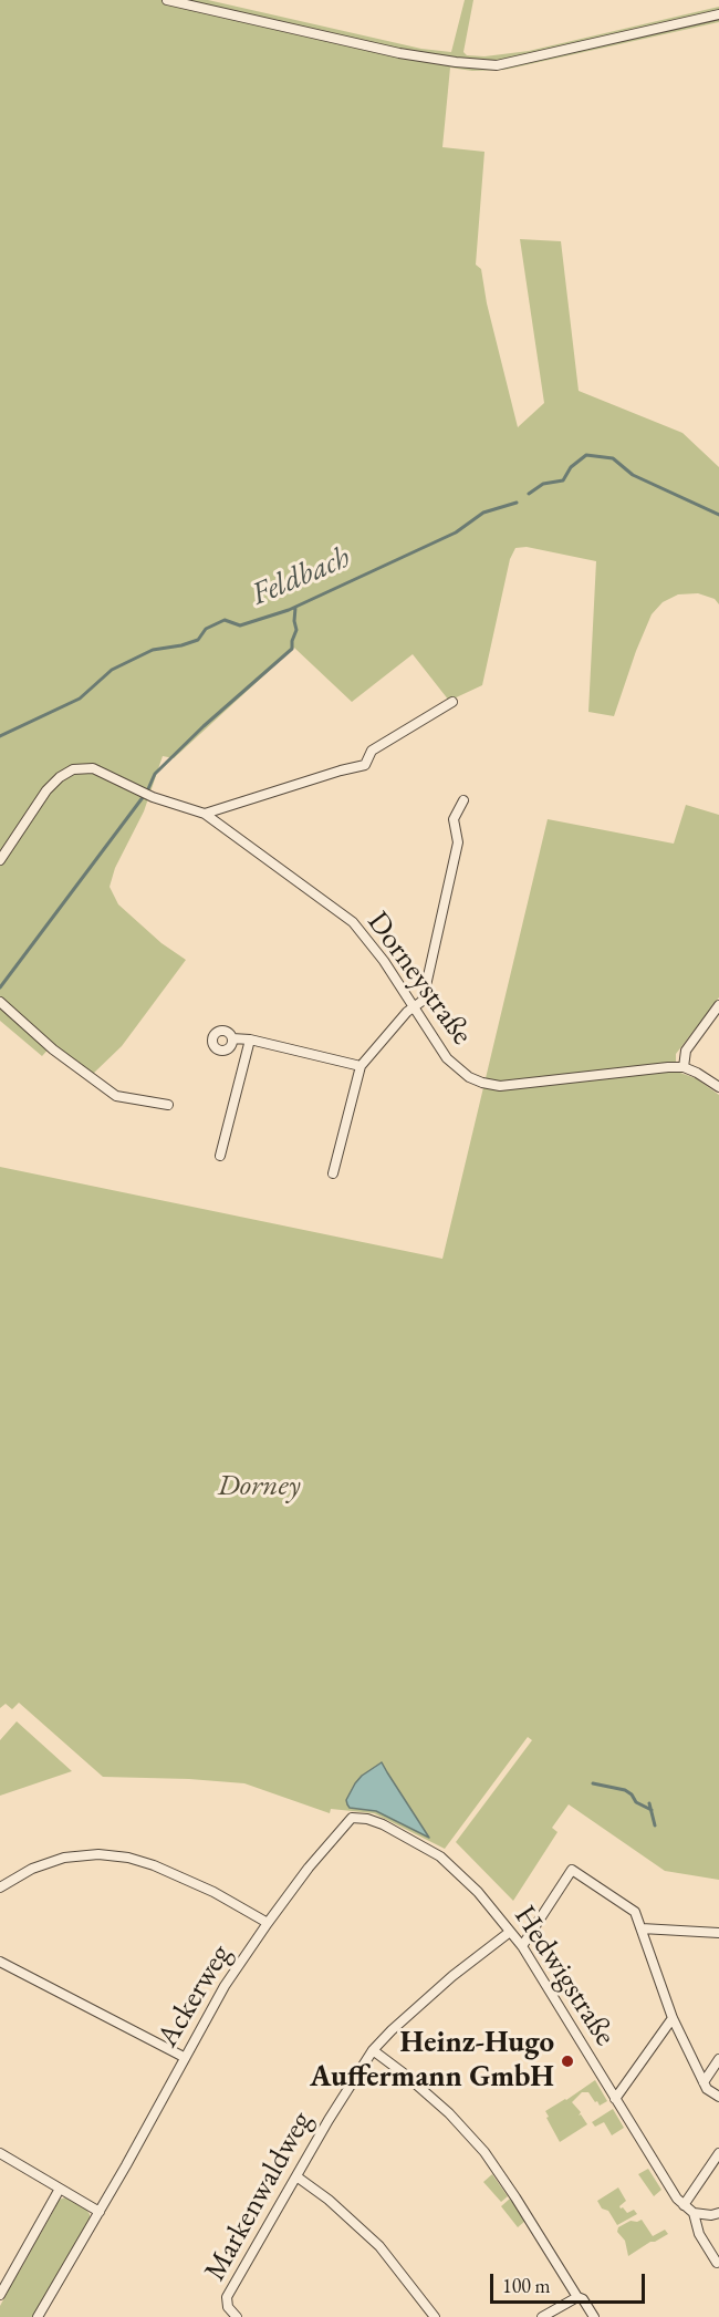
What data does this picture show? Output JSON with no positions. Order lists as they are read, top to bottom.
{
  "streets": {
    "street": [
      "Dorneystraße",
      "Hedwigstraße",
      "Ackerweg",
      "Markenwaldweg"
    ]
  },
  "crossings": [
    ["Hedwigstraße", "Ackerweg"],
    ["Hedwigstraße", "Markenwaldweg"]
  ],
  "water": ["Feldbach"],
  "parks": ["Dorney"],
  "places": ["Heinz-Hugo Auffermann GmbH"],
  "scale_bar": "100 m"
}
